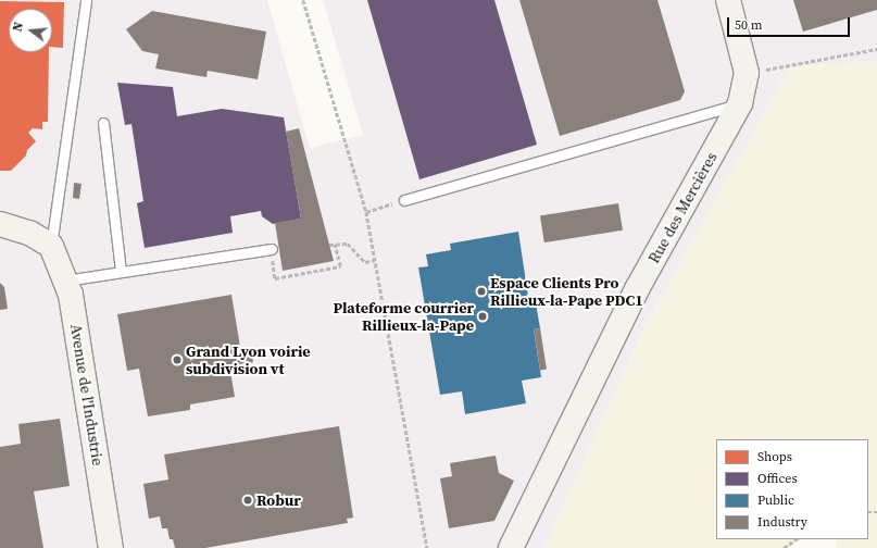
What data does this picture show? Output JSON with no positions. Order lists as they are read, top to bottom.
{
  "streets": {
    "street": ["Rue des Mercières", "Avenue de l'Industrie"]
  },
  "places": [
    "Espace Clients Pro Rillieux-la-Pape PDC1",
    "Plateforme courrier Rillieux-la-Pape",
    "Grand Lyon voirie subdivision vt",
    "Robur"
  ],
  "legend": [
    "Shops",
    "Offices",
    "Public",
    "Industry"
  ],
  "scale_bar": "50 m",
  "north": "left"
}
